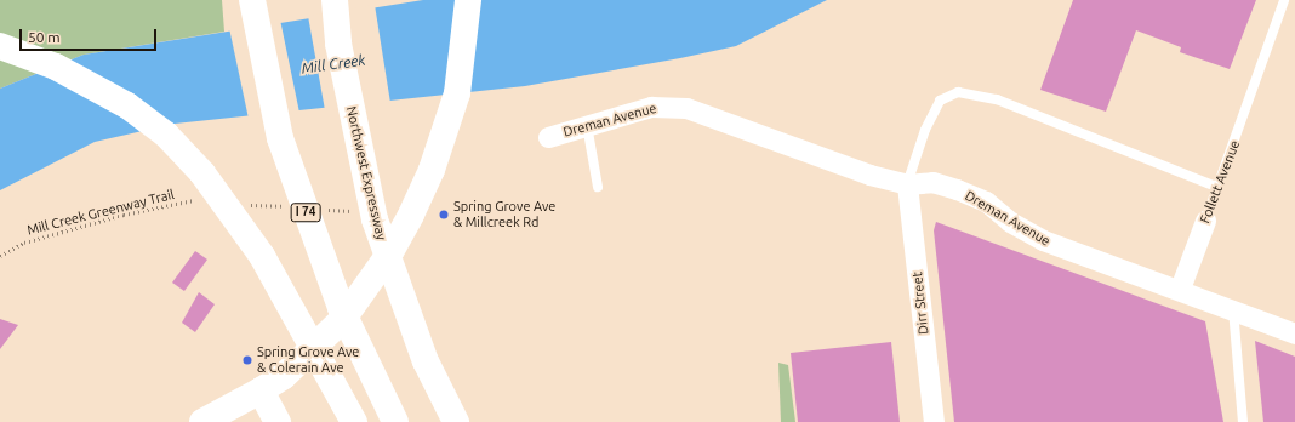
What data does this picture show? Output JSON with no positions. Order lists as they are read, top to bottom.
{
  "streets": {
    "main road": ["Northwest Expressway", "I 74"],
    "street": ["Dreman Avenue", "Follett Avenue", "Dirr Street"],
    "path": ["Mill Creek Greenway Trail"]
  },
  "crossings": [
    ["Dreman Avenue", "Follett Avenue"],
    ["Dreman Avenue", "Dirr Street"]
  ],
  "water": ["Mill Creek"],
  "places": ["Spring Grove Ave & Millcreek Rd", "Spring Grove Ave & Colerain Ave"],
  "scale_bar": "50 m"
}
